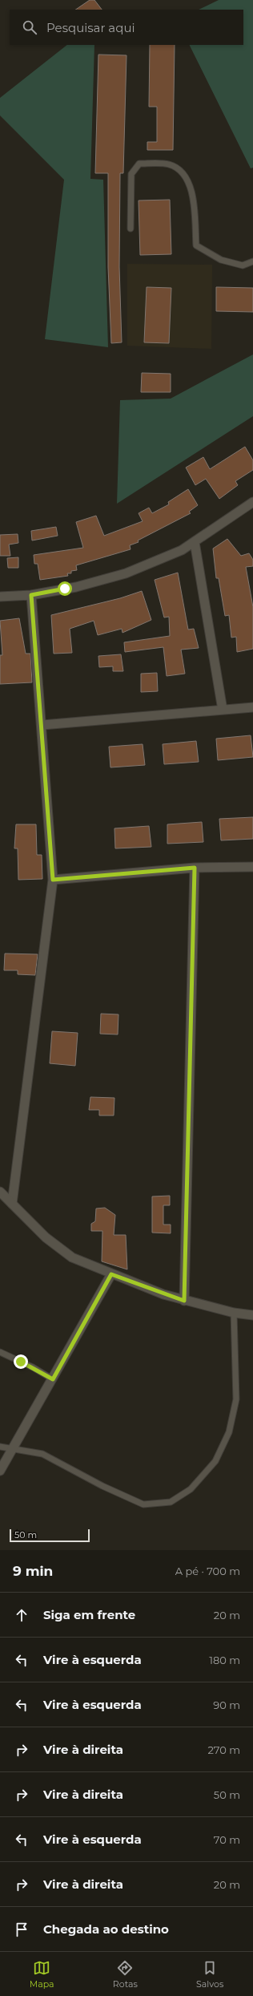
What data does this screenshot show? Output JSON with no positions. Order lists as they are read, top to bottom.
{
  "scale_bar": "50 m",
  "page": {
    "search": "Pesquisar aqui",
    "scale": "50 m",
    "heading": ["9 min", "A pé · 700 m"],
    "list": [
      ["Siga em frente", "20 m"],
      ["Vire à esquerda", "180 m"],
      ["Vire à esquerda", "90 m"],
      ["Vire à direita", "270 m"],
      ["Vire à direita", "50 m"],
      ["Vire à esquerda", "70 m"],
      ["Vire à direita", "20 m"],
      "Chegada ao destino"
    ],
    "nav": ["Mapa", "Rotas", "Salvos"]
  }
}
